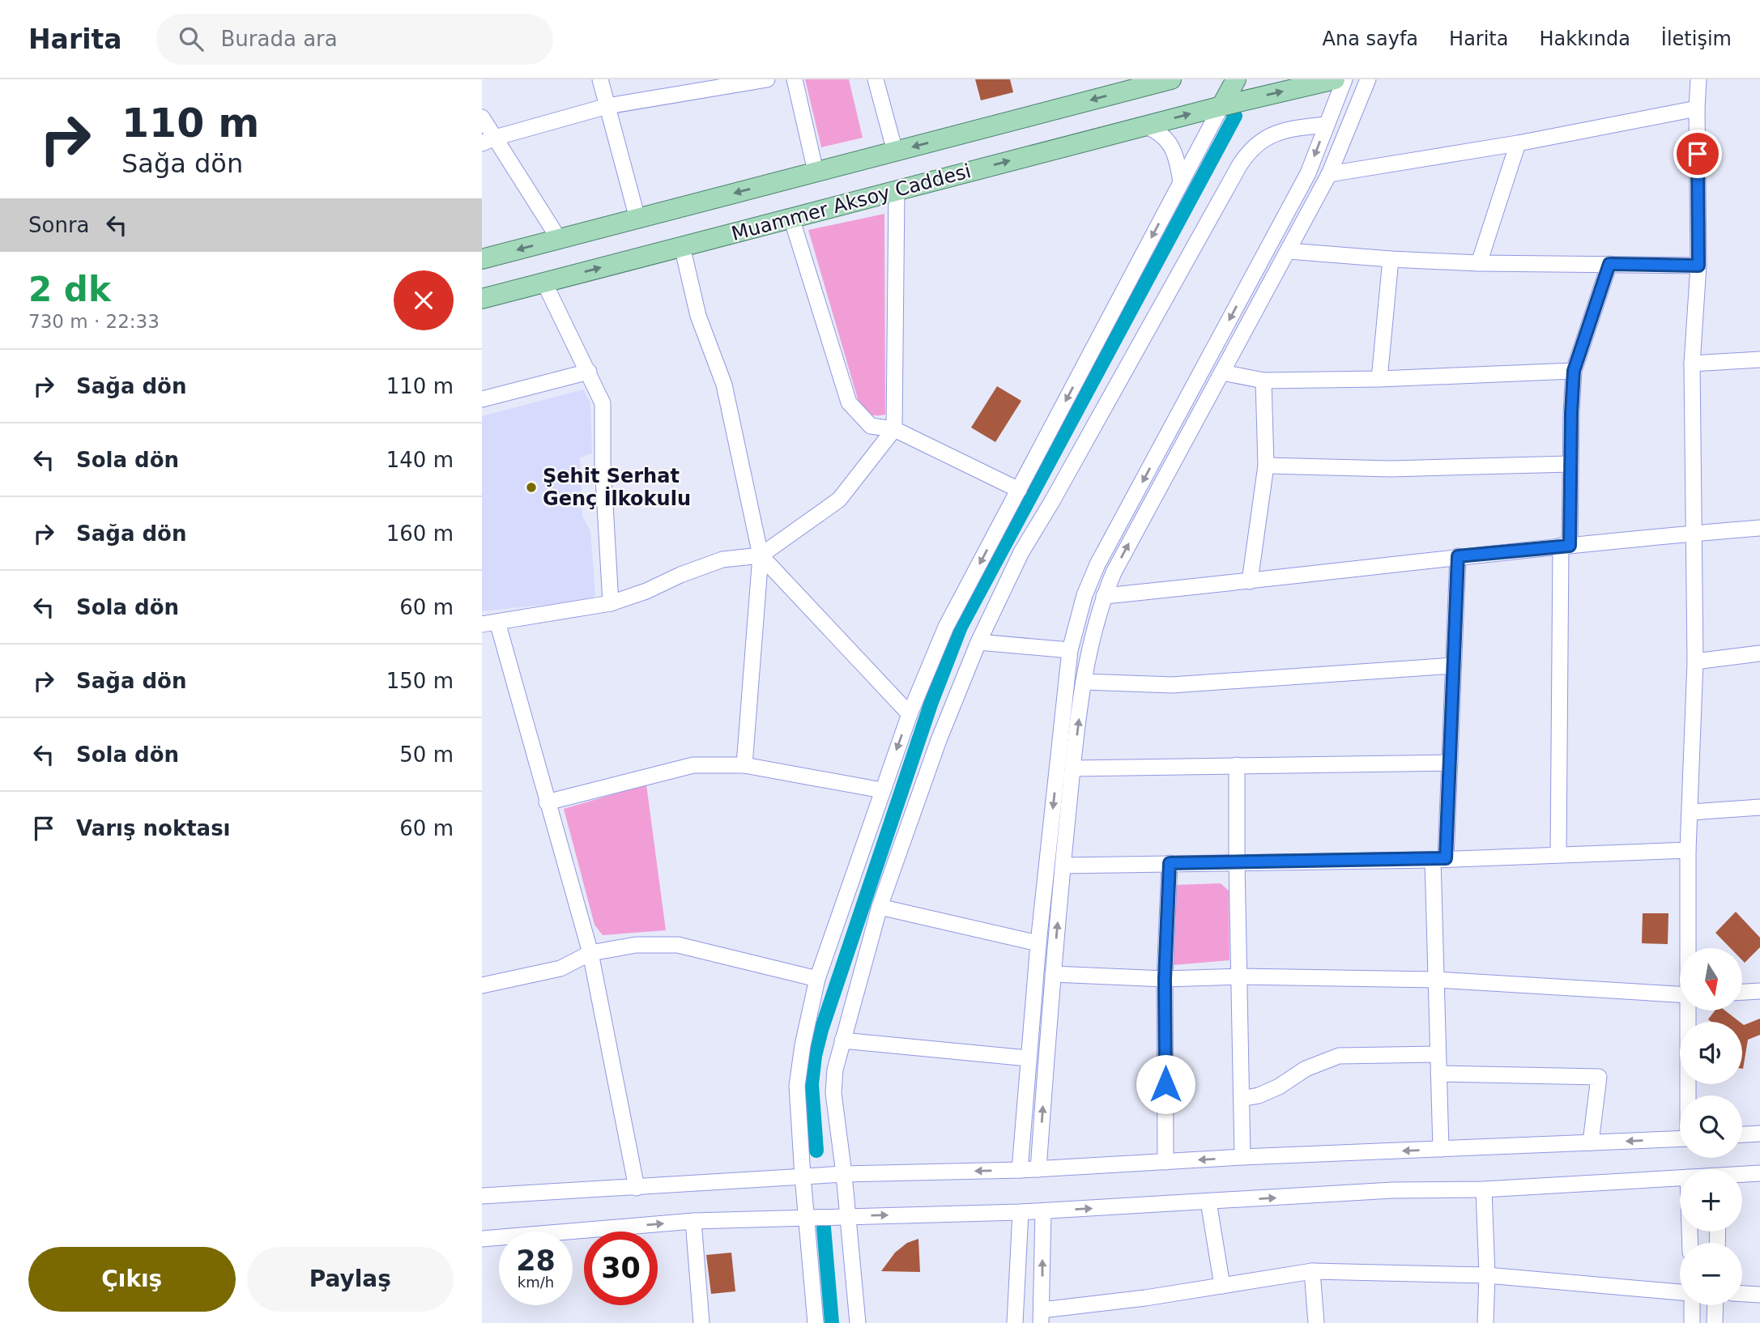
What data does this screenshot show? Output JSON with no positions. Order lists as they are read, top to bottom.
{
  "streets": {
    "main road": ["Muammer Aksoy Caddesi"]
  },
  "places": ["Şehit Serhat Genç İlkokulu"],
  "north": "bottom",
  "page": {
    "header": "Harita",
    "search": "Burada ara",
    "nav": [
      "Ana sayfa",
      "Harita",
      "Hakkında",
      "İletişim"
    ],
    "turn": ["110 m", "Sağa dön"],
    "then": "Sonra",
    "heading": ["2 dk", "730 m · 22:33"],
    "list": [
      {
        "name": "Sağa dön",
        "value": "110 m"
      },
      {
        "name": "Sola dön",
        "value": "140 m"
      },
      {
        "name": "Sağa dön",
        "value": "160 m"
      },
      {
        "name": "Sola dön",
        "value": "60 m"
      },
      {
        "name": "Sağa dön",
        "value": "150 m"
      },
      {
        "name": "Sola dön",
        "value": "50 m"
      },
      {
        "name": "Varış noktası",
        "value": "60 m"
      }
    ],
    "map_buttons": ["+", "−"],
    "speed": "28 km/h",
    "limit": "30",
    "buttons": ["Çıkış", "Paylaş"]
  }
}
